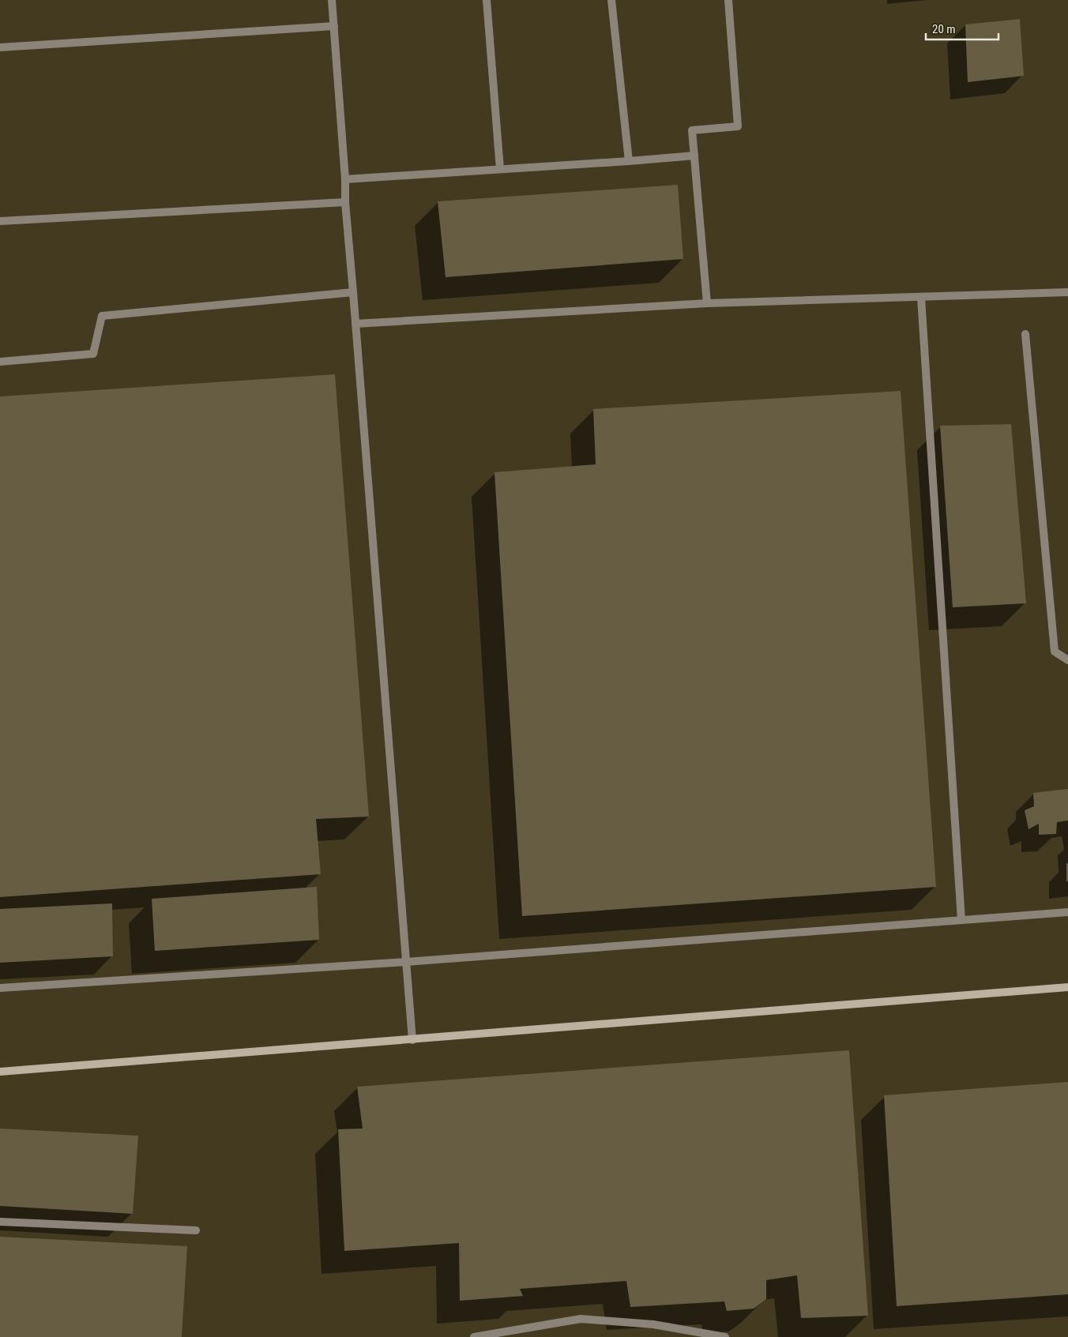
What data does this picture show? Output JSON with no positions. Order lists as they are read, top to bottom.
{
  "scale_bar": "20 m"
}
